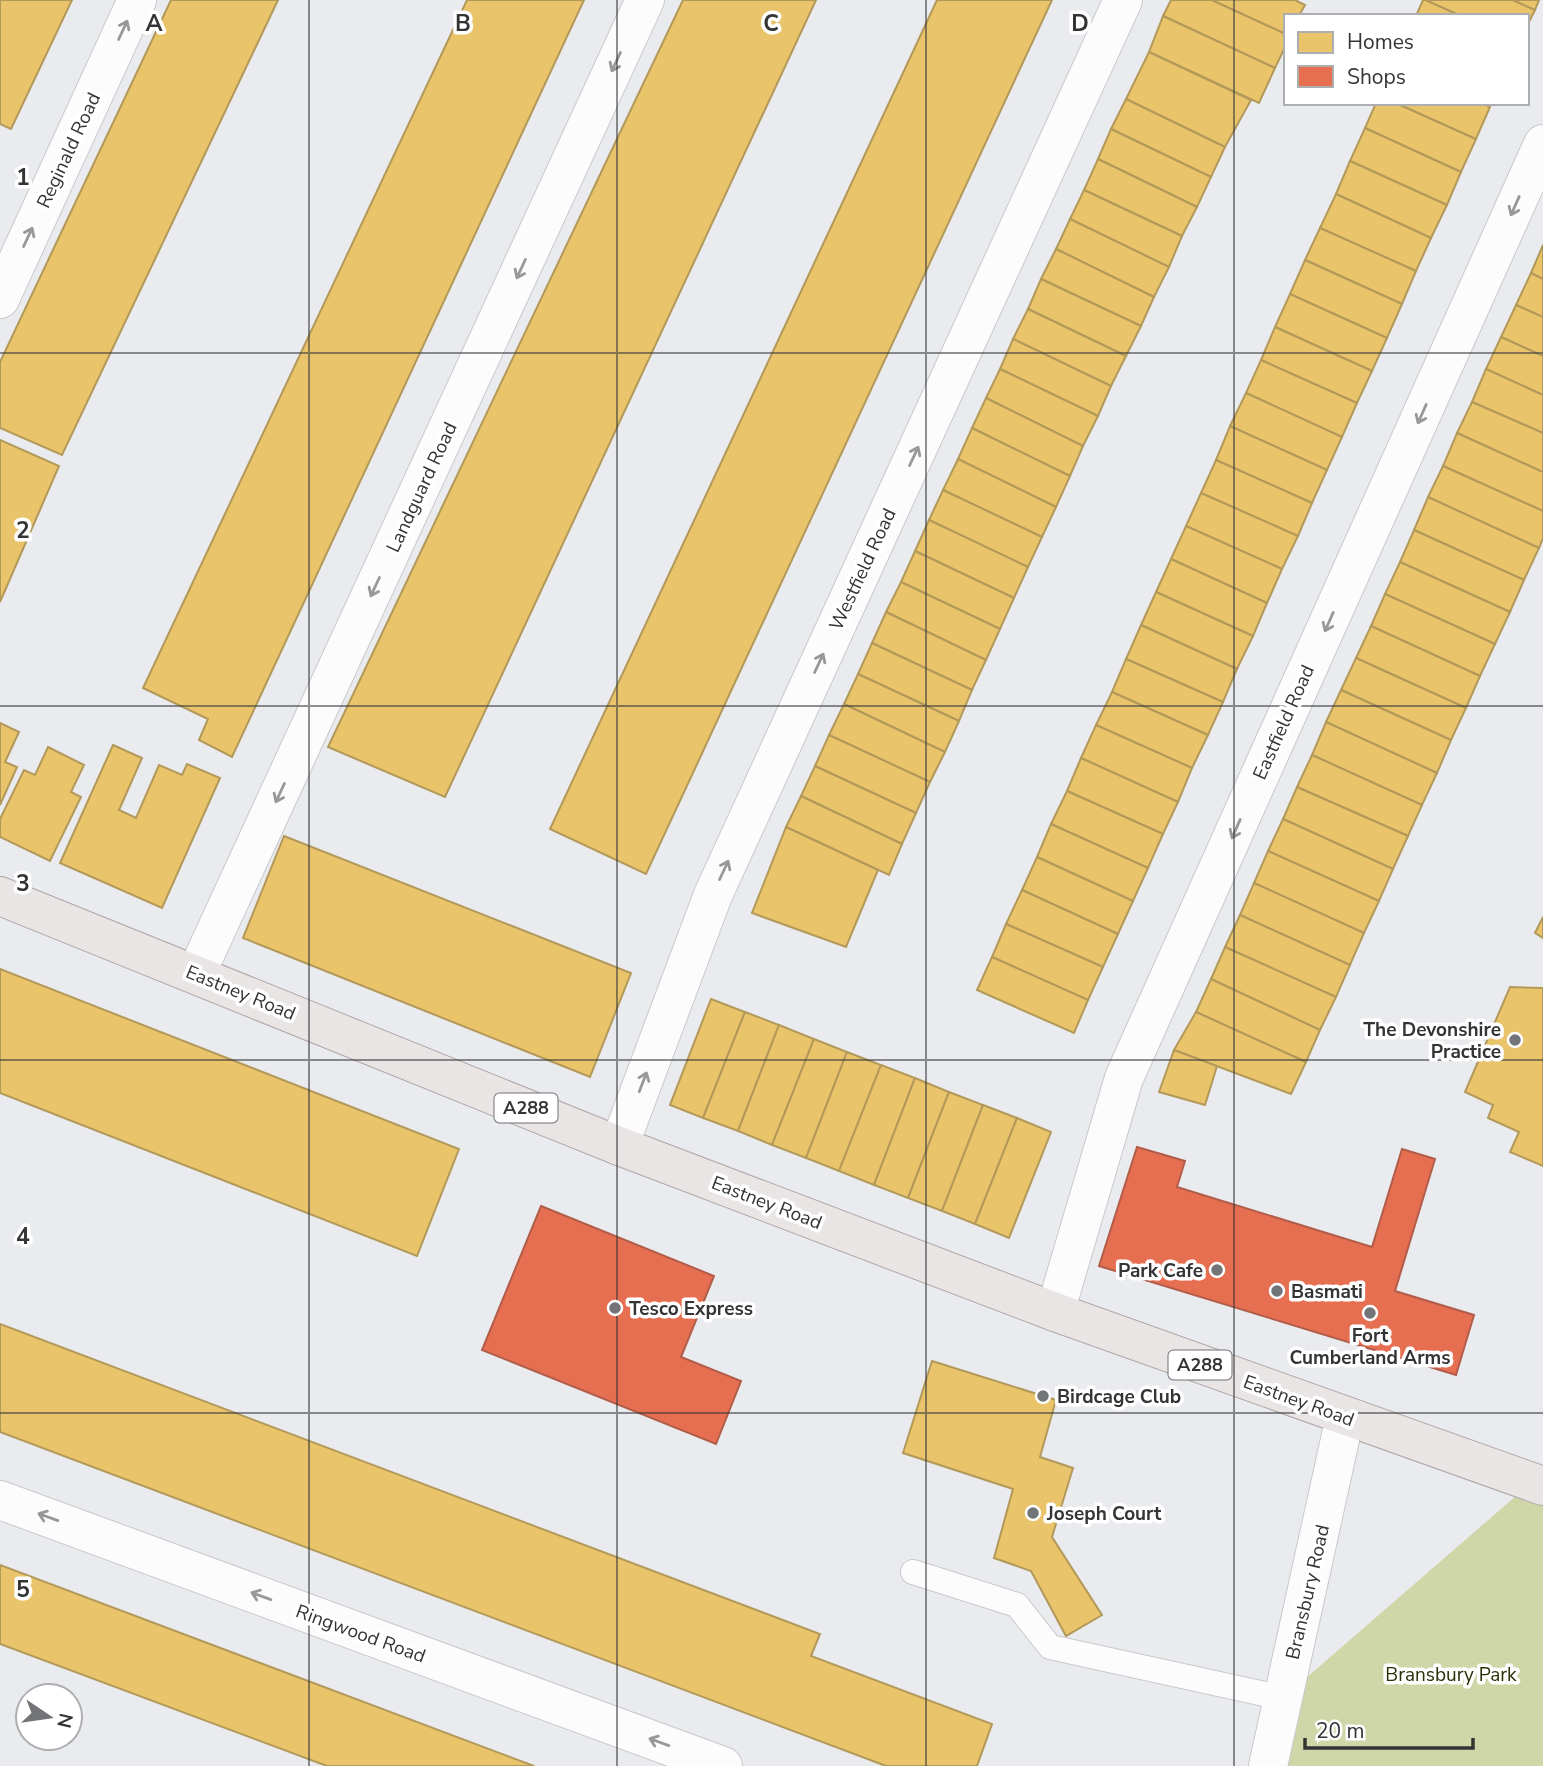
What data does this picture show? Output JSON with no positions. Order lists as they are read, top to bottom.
{
  "streets": {
    "main road": ["Eastney Road", "A288"],
    "street": [
      "Reginald Road",
      "Landguard Road",
      "Westfield Road",
      "Eastfield Road",
      "Bransbury Road",
      "Ringwood Road"
    ]
  },
  "crossings": [
    ["Landguard Road", "Eastney Road"],
    ["Westfield Road", "Eastney Road"],
    ["Eastfield Road", "Eastney Road"],
    ["Eastney Road", "Bransbury Road"]
  ],
  "one_way": [
    "Reginald Road",
    "Landguard Road",
    "Westfield Road",
    "Eastfield Road",
    "Ringwood Road"
  ],
  "parks": ["Bransbury Park"],
  "places": [
    "The Devonshire Practice",
    "Park Cafe",
    "Basmati",
    "Tesco Express",
    "Fort Cumberland Arms",
    "Birdcage Club",
    "Joseph Court"
  ],
  "legend": ["Homes", "Shops"],
  "scale_bar": "20 m",
  "north": "right",
  "grid": {
    "columns": [
      "A",
      "B",
      "C",
      "D"
    ],
    "rows": [
      "1",
      "2",
      "3",
      "4",
      "5"
    ]
  }
}
